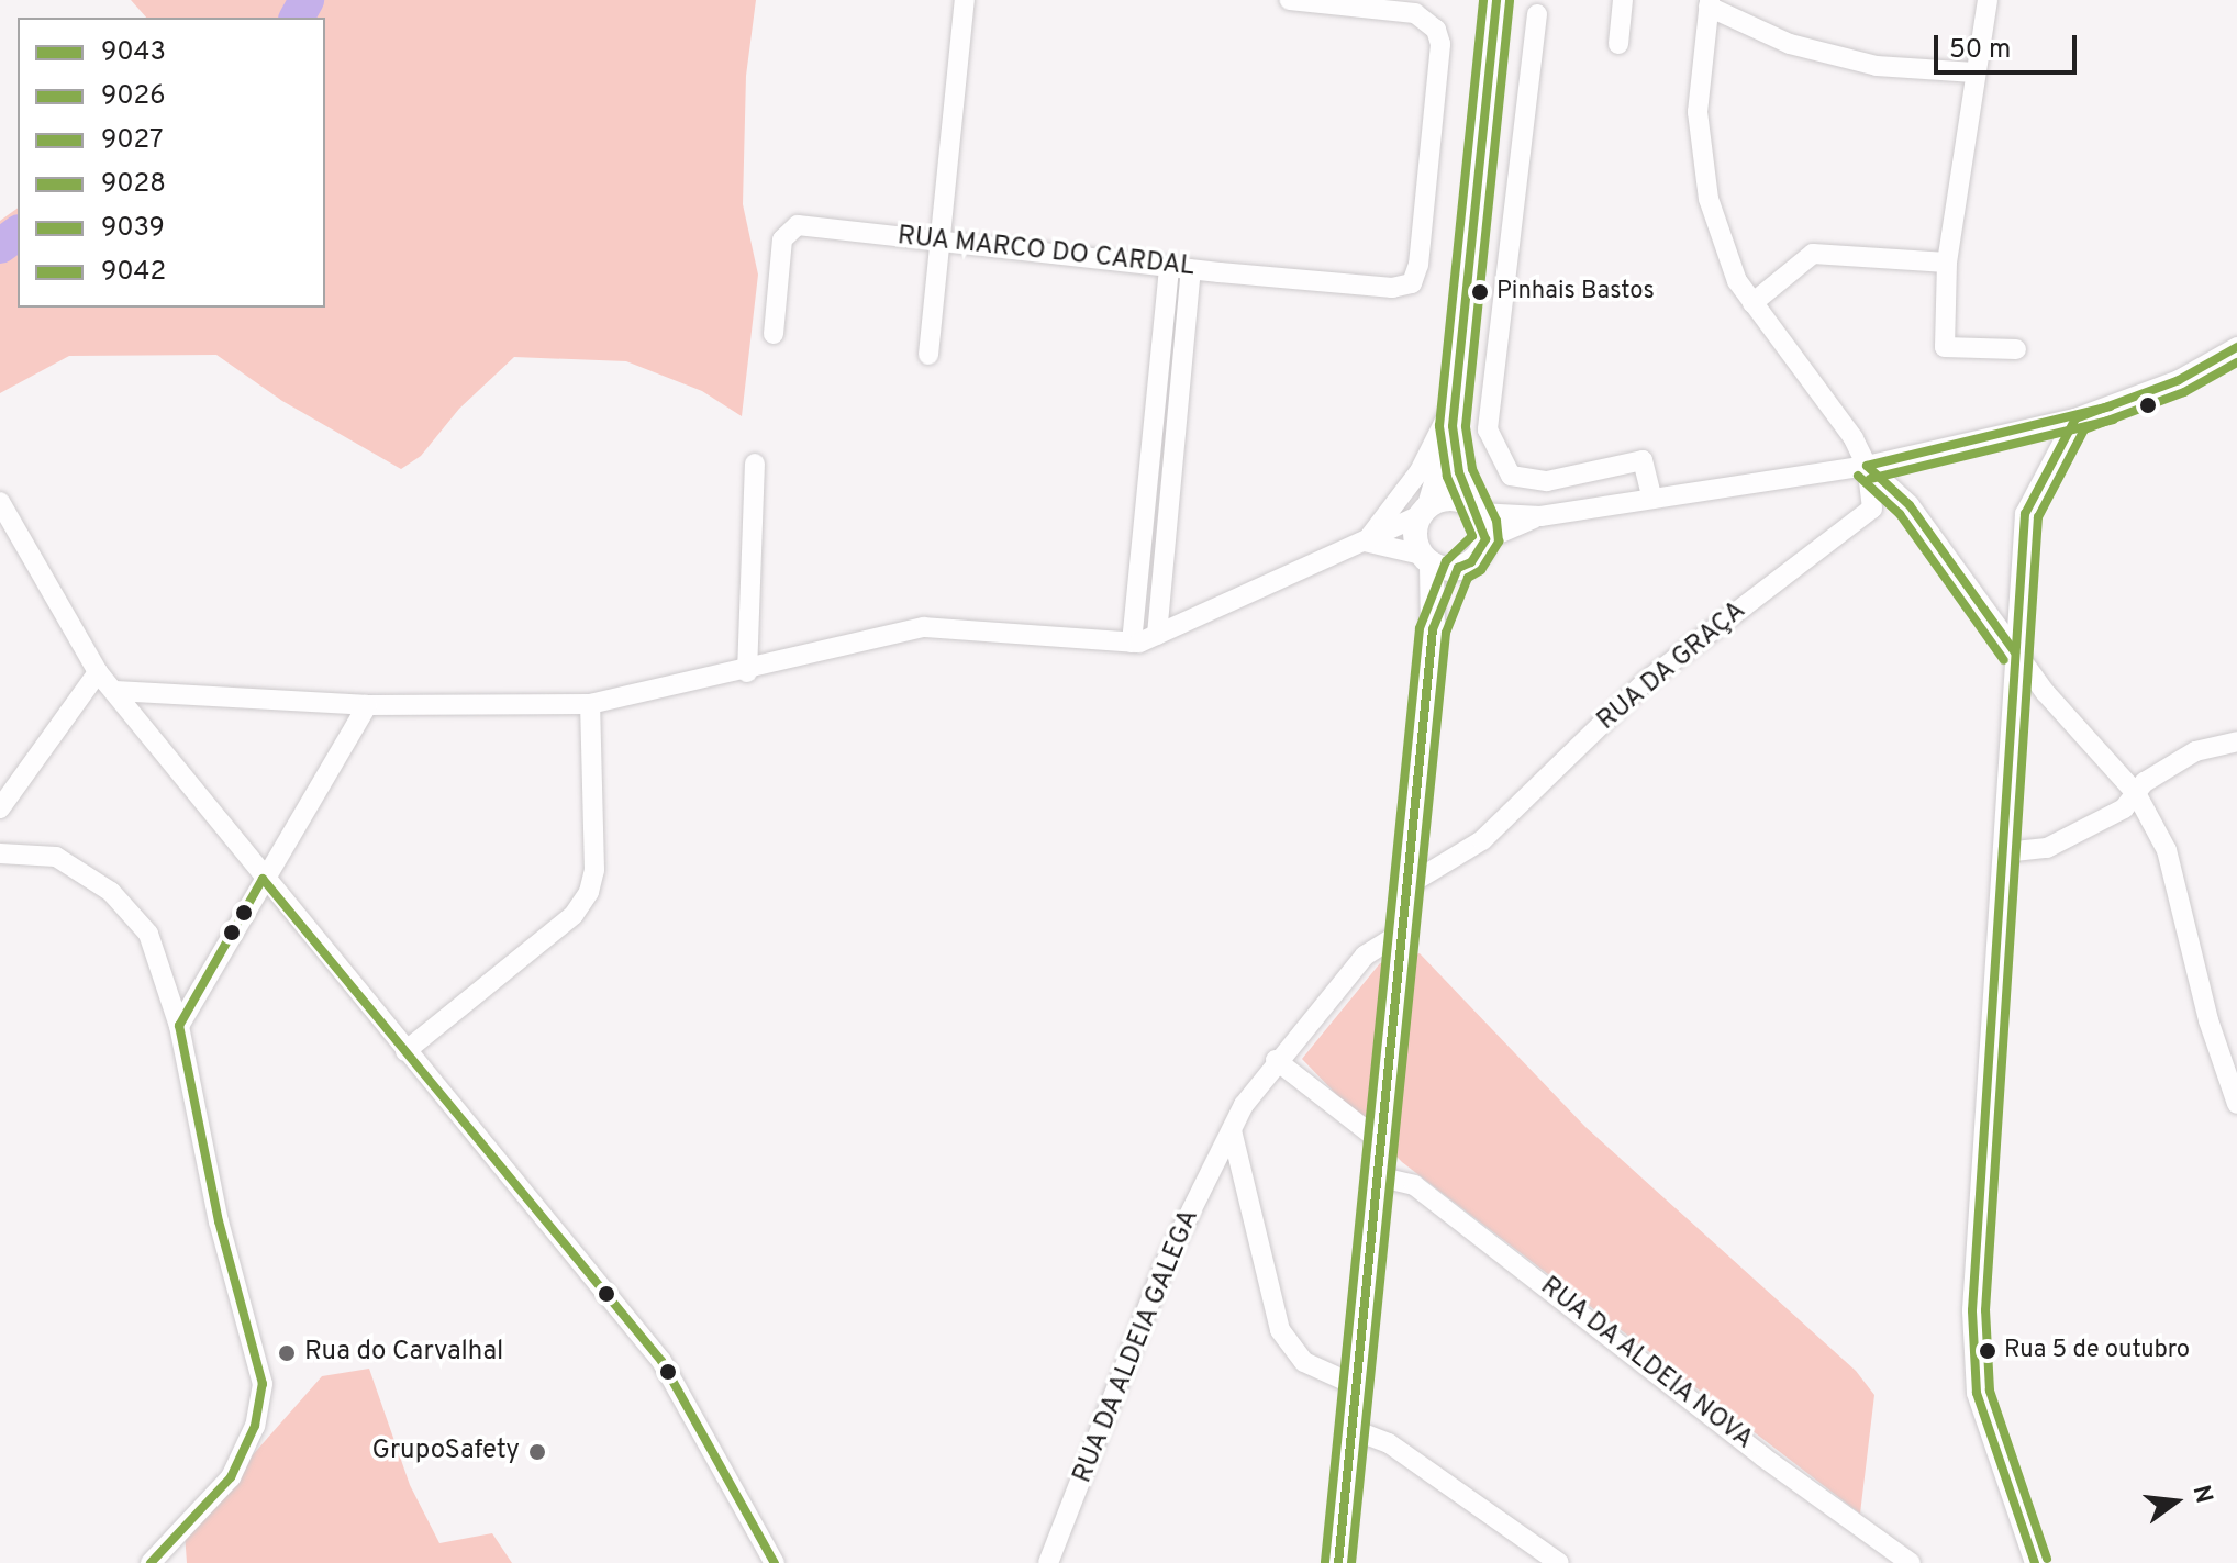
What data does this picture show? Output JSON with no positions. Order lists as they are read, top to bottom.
{
  "streets": {
    "street": [
      "RUA MARCO DO CARDAL",
      "RUA DA GRAÇA",
      "RUA DA ALDEIA GALEGA",
      "RUA DA ALDEIA NOVA"
    ]
  },
  "places": [
    "Pinhais Bastos",
    "Rua 5 de outubro",
    "Rua do Carvalhal",
    "GrupoSafety"
  ],
  "lines": [
    "transit line 9026",
    "transit line 9028",
    "transit line 9027",
    "transit line 9039",
    "transit line 9042",
    "transit line 9043"
  ],
  "legend": [
    "9043",
    "9026",
    "9027",
    "9028",
    "9039",
    "9042"
  ],
  "scale_bar": "50 m",
  "north": "right"
}
